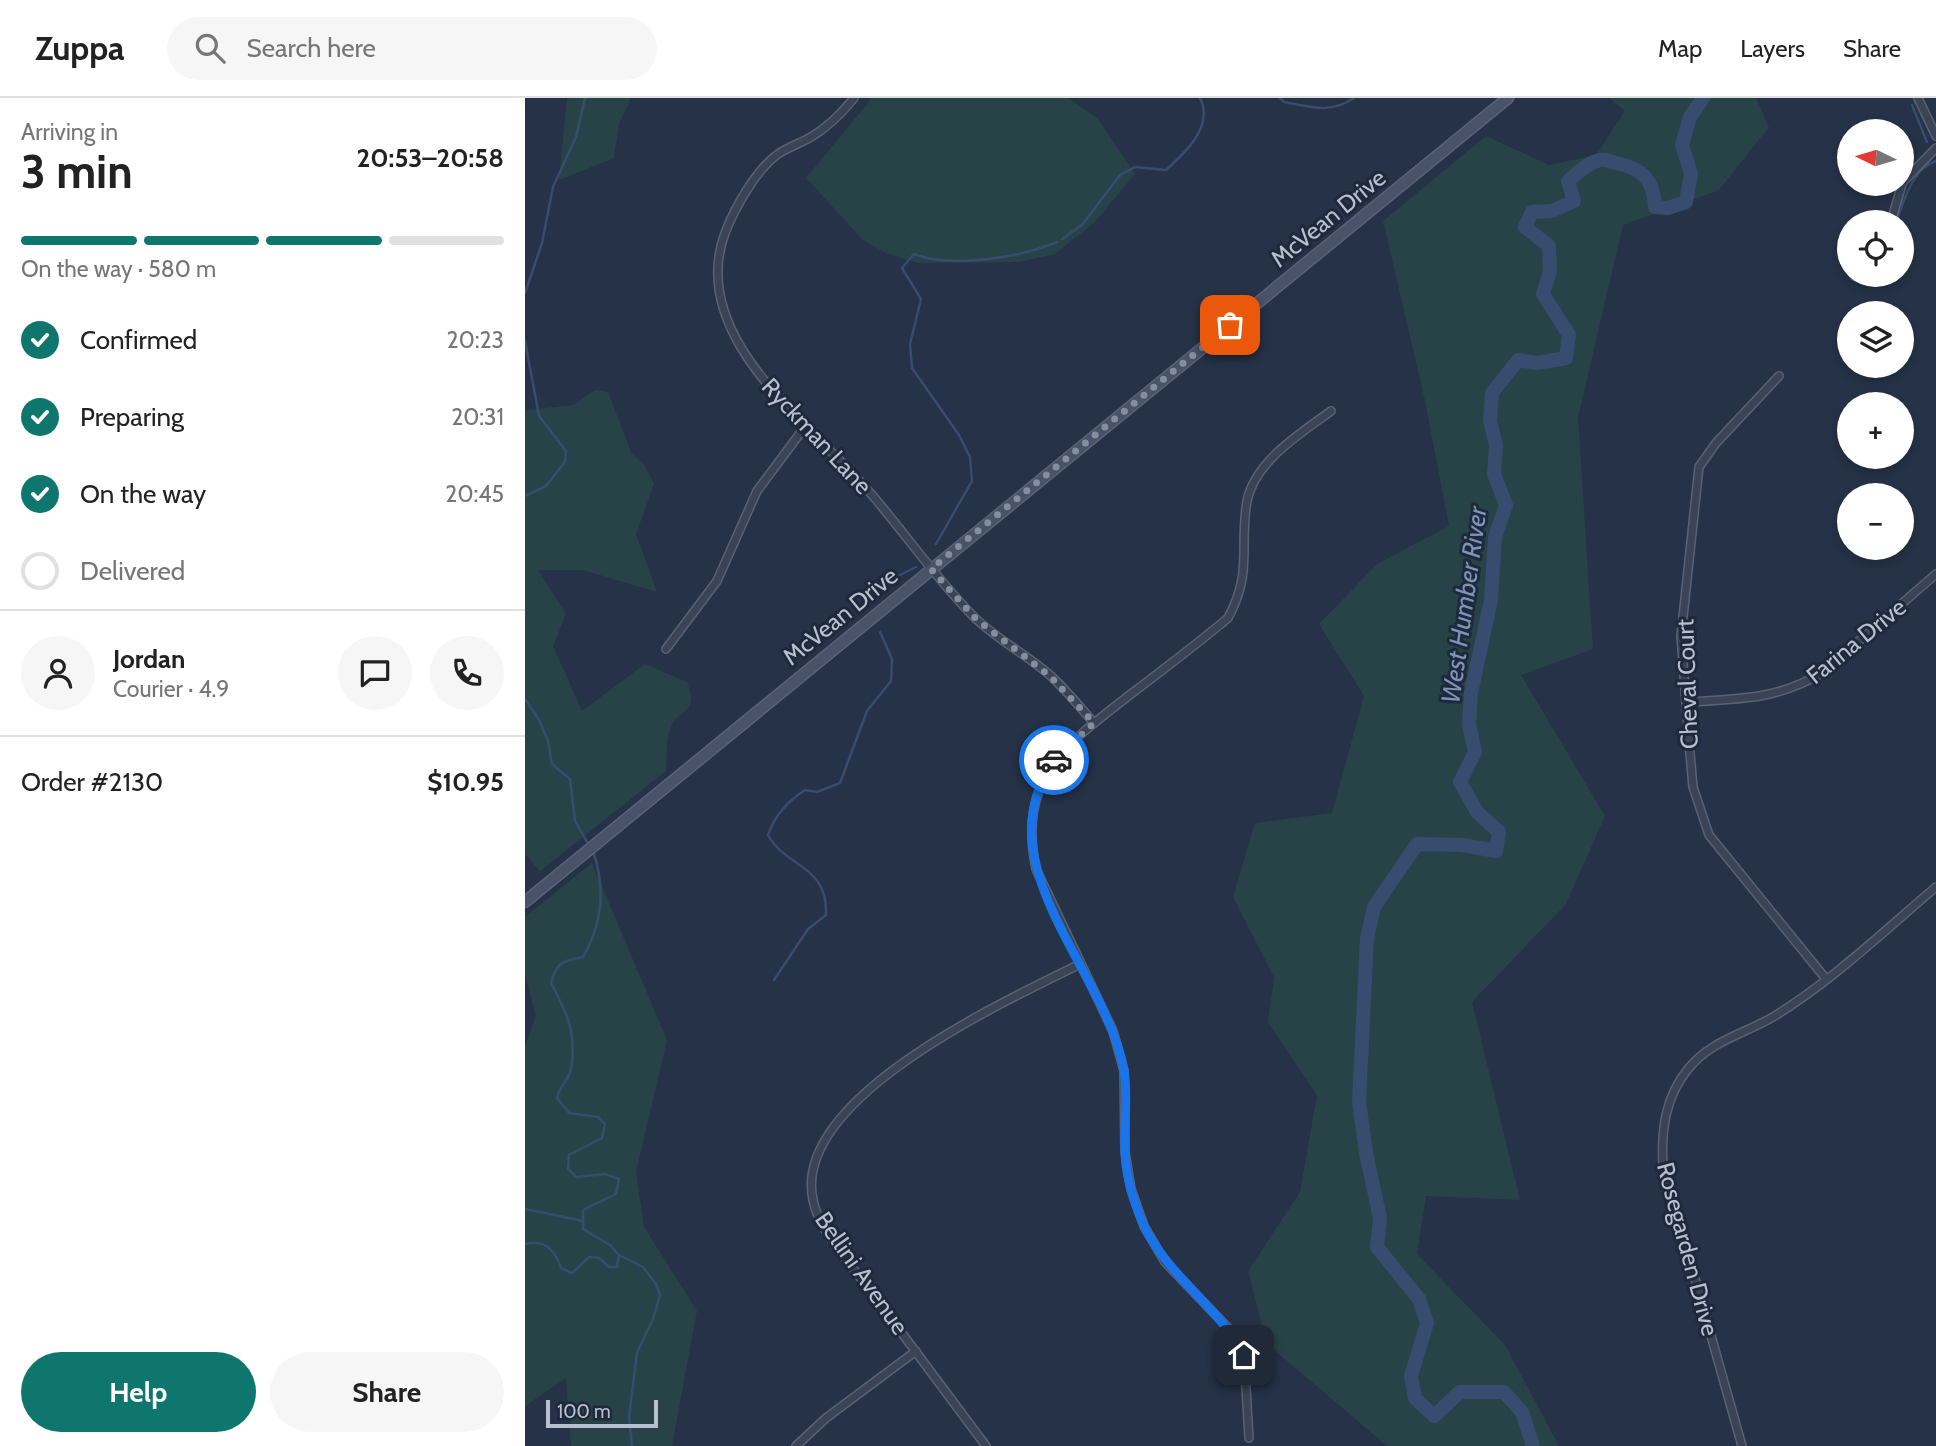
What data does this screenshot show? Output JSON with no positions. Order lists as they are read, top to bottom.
{
  "streets": {
    "main road": ["McVean Drive"],
    "street": [
      "Ryckman Lane",
      "Farina Drive",
      "Cheval Court",
      "Rosegarden Drive",
      "Bellini Avenue"
    ]
  },
  "crossings": [
    ["McVean Drive", "Ryckman Lane"],
    ["Farina Drive", "Cheval Court"],
    ["Cheval Court", "Rosegarden Drive"]
  ],
  "water": ["West Humber River"],
  "scale_bar": "100 m",
  "north": "left",
  "page": {
    "header": "Zuppa",
    "search": "Search here",
    "nav": ["Map", "Layers", "Share"],
    "heading": ["3 min", "Arriving in", "20:53–20:58"],
    "panel": [
      "Jordan",
      "Courier · 4.9",
      "Order #2130",
      "$10.95"
    ],
    "map_buttons": ["+", "−"],
    "bar": "On the way · 580 m",
    "list": [
      ["Confirmed", "20:23"],
      ["Preparing", "20:31"],
      ["On the way", "20:45"],
      "Delivered"
    ],
    "buttons": ["Help", "Share"],
    "scale": "100 m"
  }
}
